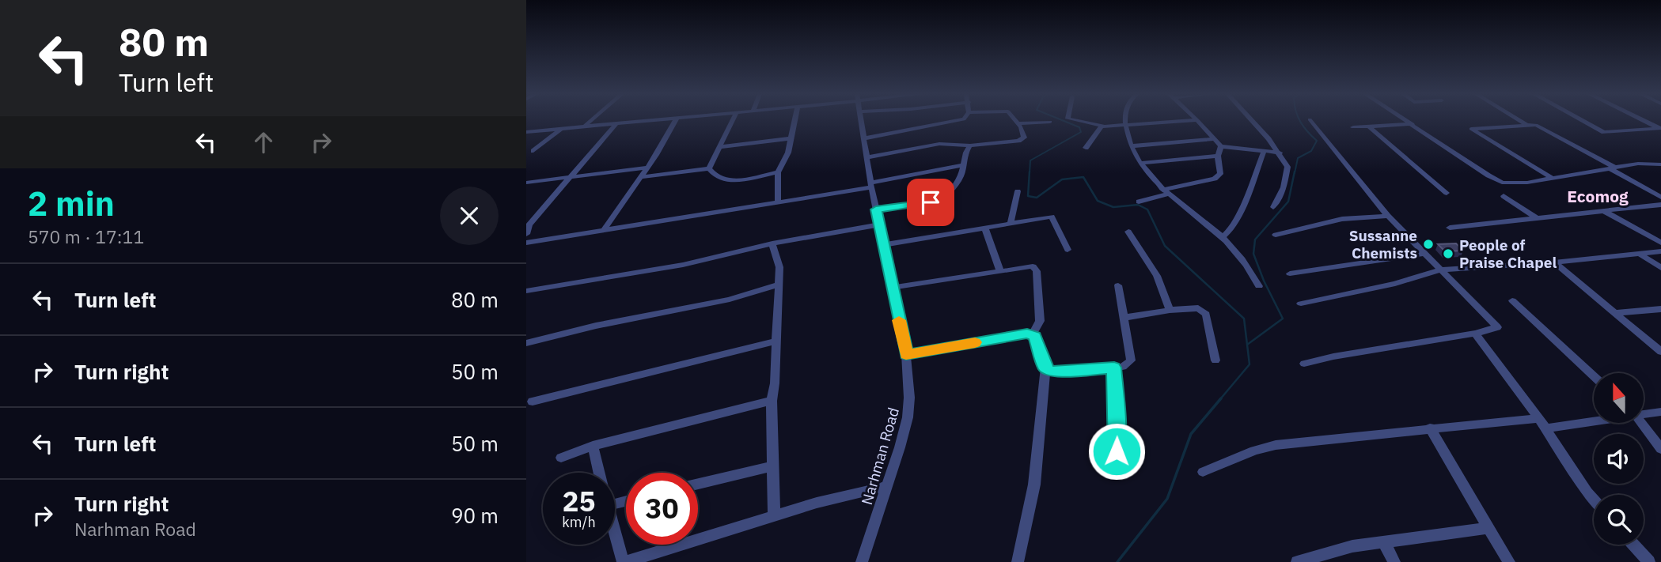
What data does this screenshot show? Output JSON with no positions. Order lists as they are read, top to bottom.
{
  "streets": {
    "street": ["Narhman Road"]
  },
  "districts": ["Ecomog"],
  "places": ["Sussanne Chemists", "People of Praise Chapel"],
  "north": "top",
  "page": {
    "turn": ["80 m", "Turn left"],
    "heading": ["2 min", "570 m · 17:11"],
    "list": [
      {
        "name": "Turn left",
        "value": "80 m"
      },
      {
        "name": "Turn right",
        "value": "50 m"
      },
      {
        "name": "Turn left",
        "value": "50 m"
      },
      {
        "name": "Turn right",
        "note": "Narhman Road",
        "value": "90 m"
      }
    ],
    "speed": "25 km/h",
    "limit": "30"
  }
}
